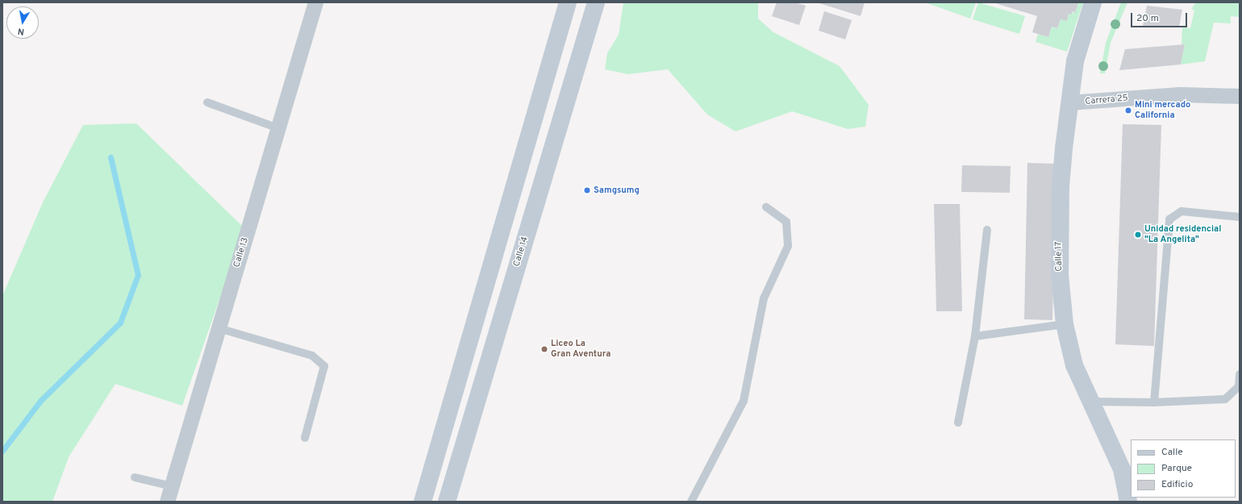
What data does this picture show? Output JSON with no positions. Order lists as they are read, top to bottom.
{
  "streets": {
    "main road": ["Calle 14", "Calle 17"],
    "street": ["Carrera 25", "Calle 13"]
  },
  "crossings": [
    ["Carrera 25", "Calle 17"]
  ],
  "places": [
    "Mini mercado California",
    "Samgsumg",
    "Unidad residencial \"La Angelita\"",
    "Liceo La Gran Aventura"
  ],
  "legend": ["Calle", "Parque", "Edificio"],
  "scale_bar": "20 m",
  "north": "bottom"
}
